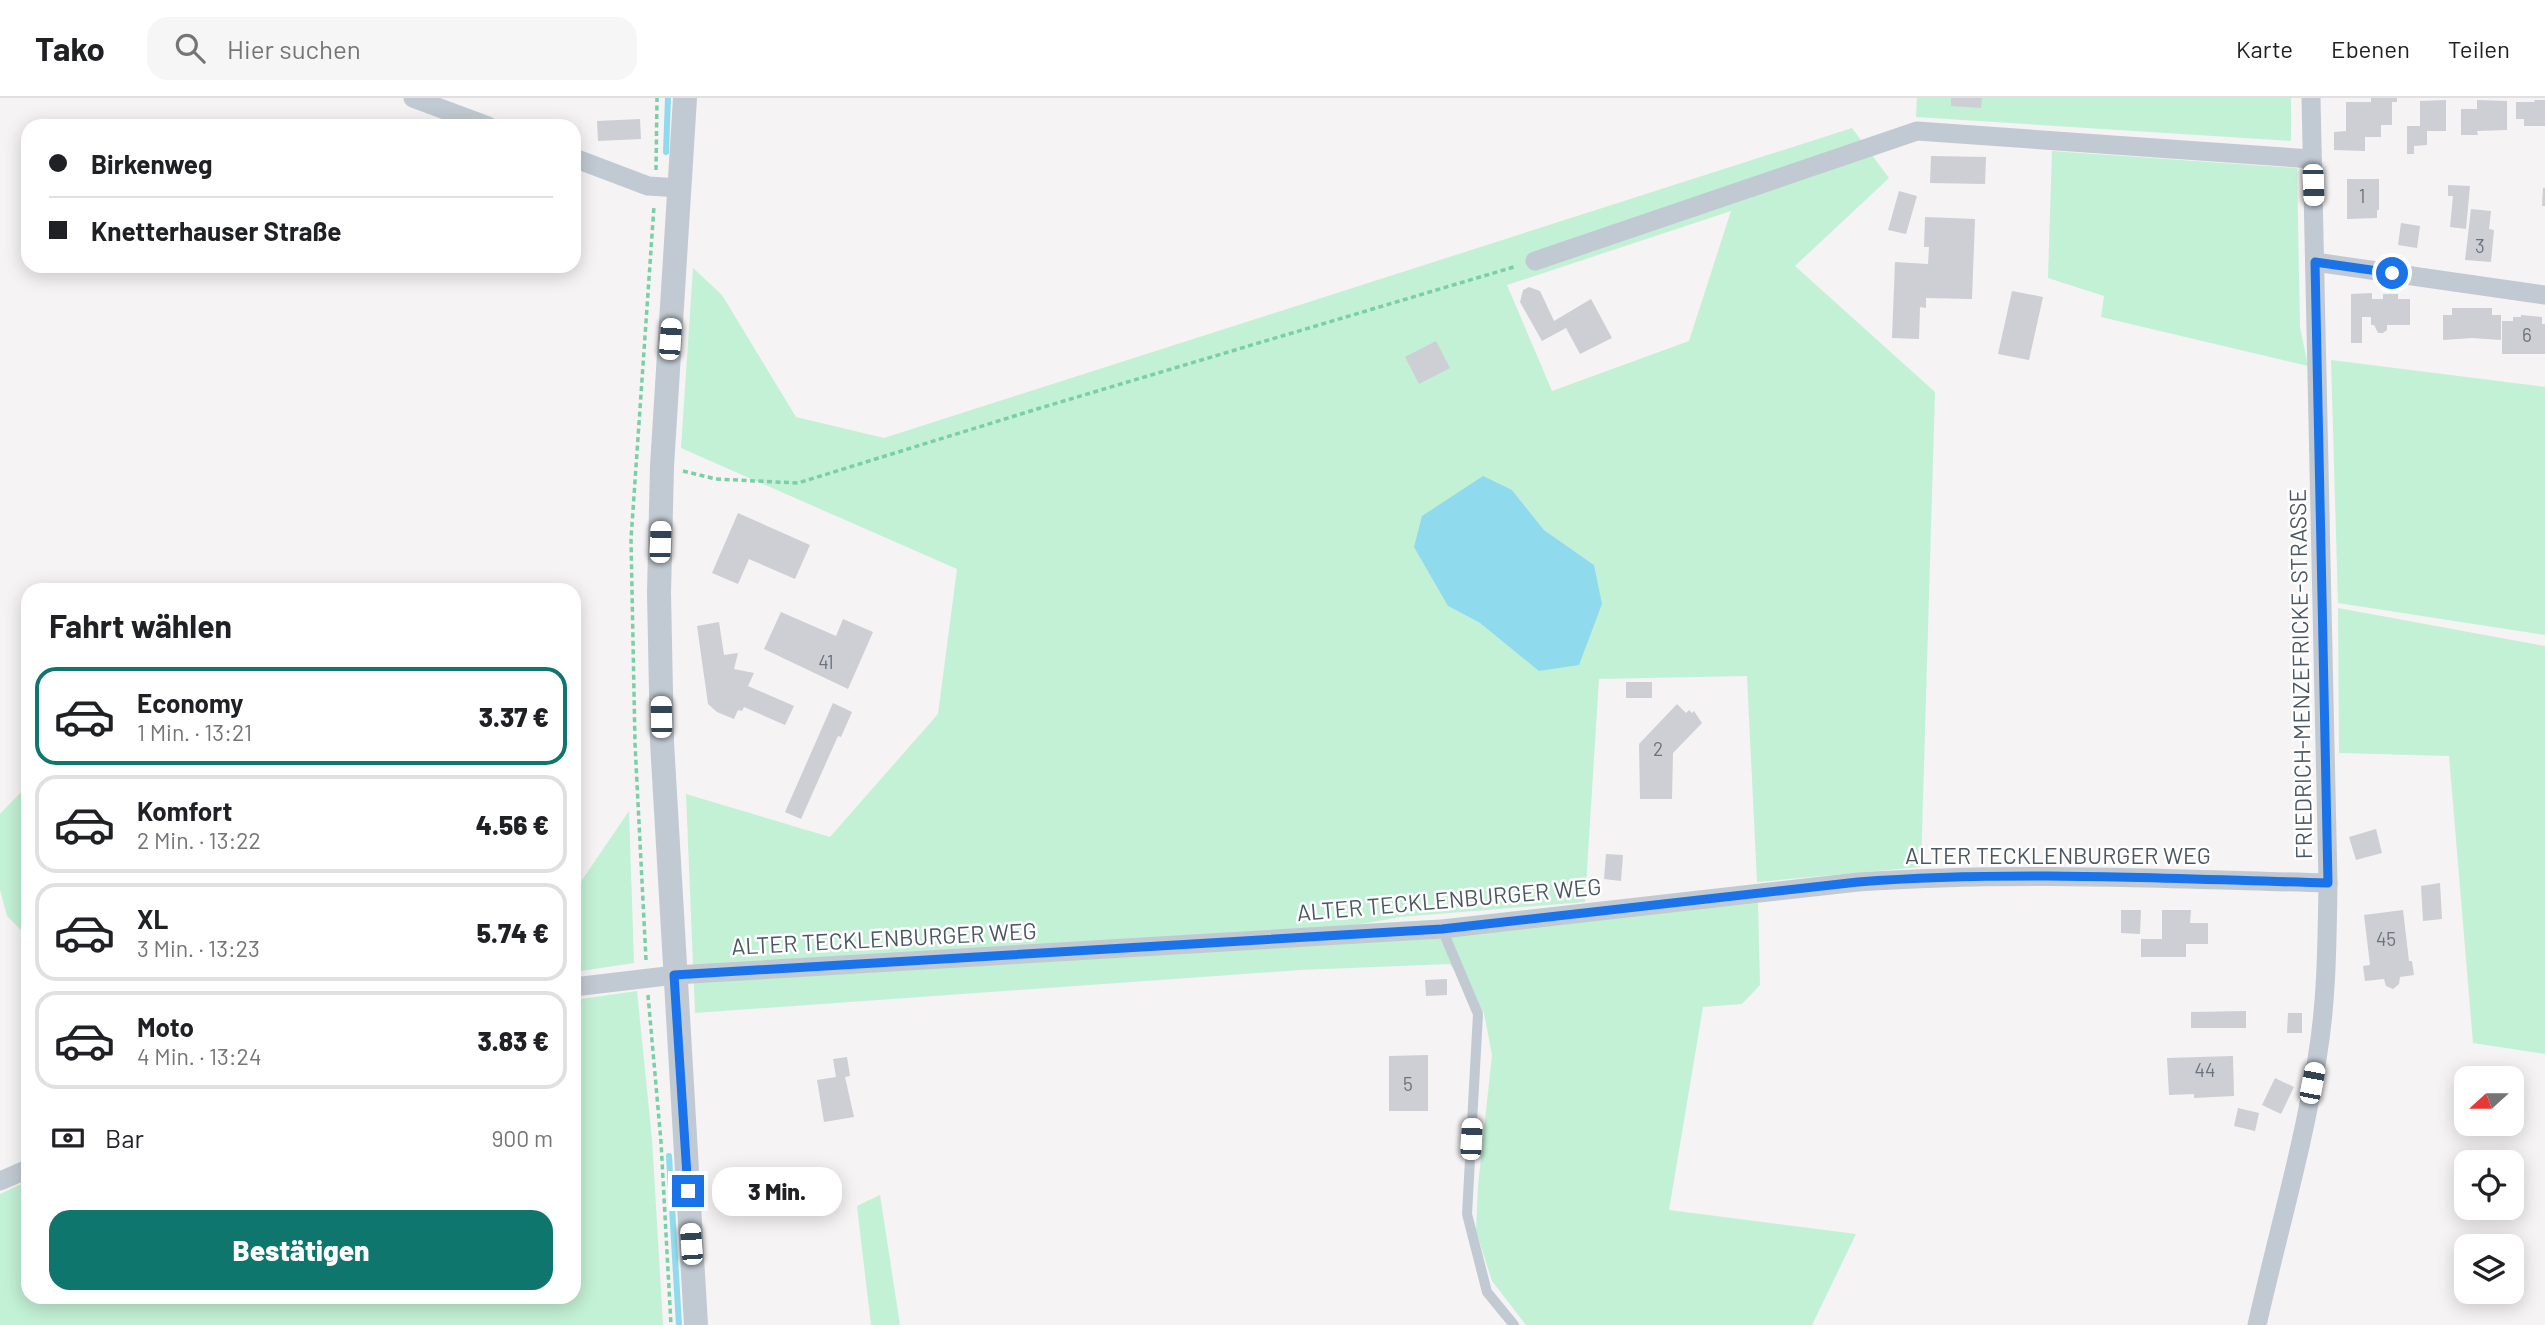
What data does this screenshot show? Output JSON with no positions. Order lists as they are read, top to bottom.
{
  "streets": {
    "street": ["FRIEDRICH-MENZEFRICKE-STRASSE", "ALTER TECKLENBURGER WEG"]
  },
  "crossings": [
    ["FRIEDRICH-MENZEFRICKE-STRASSE", "ALTER TECKLENBURGER WEG"]
  ],
  "house_numbers": [
    "1",
    "3",
    "6",
    "41",
    "2",
    "45",
    "44",
    "5"
  ],
  "north": "left",
  "page": {
    "header": "Tako",
    "search": "Hier suchen",
    "nav": ["Karte", "Ebenen", "Teilen"],
    "banner": ["Birkenweg", "Knetterhauser Straße"],
    "heading": "Fahrt wählen",
    "list": [
      {
        "name": "Economy",
        "note": "1 Min. · 13:21",
        "value": "3.37 €"
      },
      {
        "name": "Komfort",
        "note": "2 Min. · 13:22",
        "value": "4.56 €"
      },
      {
        "name": "XL",
        "note": "3 Min. · 13:23",
        "value": "5.74 €"
      },
      {
        "name": "Moto",
        "note": "4 Min. · 13:24",
        "value": "3.83 €"
      }
    ],
    "pay": ["Bar", "900 m"],
    "bubble": "3 Min.",
    "buttons": "Bestätigen"
  }
}
